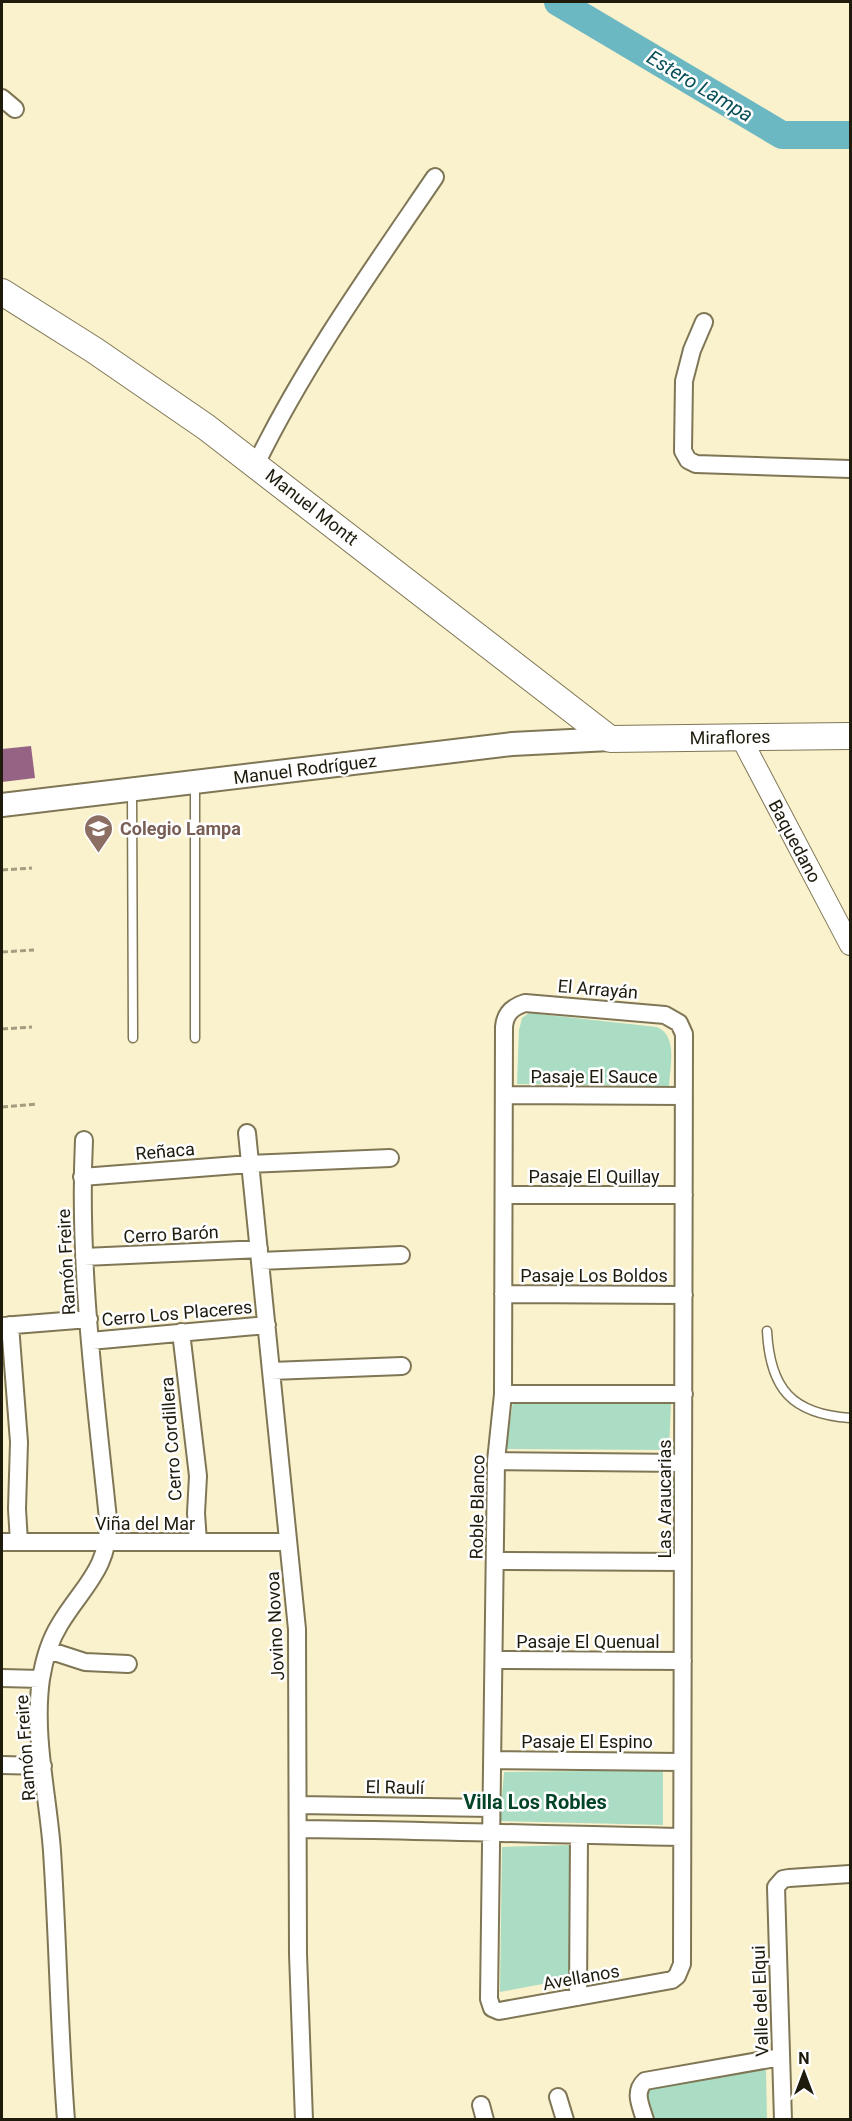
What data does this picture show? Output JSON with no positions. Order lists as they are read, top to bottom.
{
  "streets": {
    "main road": ["Manuel Montt", "Miraflores", "Manuel Rodríguez"],
    "street": [
      "Baquedano",
      "El Arrayán",
      "Pasaje El Sauce",
      "Reñaca",
      "Pasaje El Quillay",
      "Cerro Barón",
      "Ramón Freire",
      "Pasaje Los Boldos",
      "Cerro Los Placeres",
      "Cerro Cordillera",
      "Las Araucarias",
      "Roble Blanco",
      "Viña del Mar",
      "Jovino Novoa",
      "Pasaje El Quenual",
      "Pasaje El Espino",
      "El Raulí",
      "Avellanos",
      "Valle del Elqui"
    ]
  },
  "crossings": [
    ["Manuel Montt", "Miraflores"],
    ["Manuel Montt", "Manuel Rodríguez"],
    ["Miraflores", "Manuel Rodríguez"],
    ["Miraflores", "Baquedano"],
    ["El Arrayán", "Las Araucarias"],
    ["El Arrayán", "Roble Blanco"],
    ["Pasaje El Sauce", "Las Araucarias"],
    ["Pasaje El Sauce", "Roble Blanco"],
    ["Reñaca", "Ramón Freire"],
    ["Reñaca", "Jovino Novoa"],
    ["Pasaje El Quillay", "Las Araucarias"],
    ["Pasaje El Quillay", "Roble Blanco"],
    ["Cerro Barón", "Ramón Freire"],
    ["Cerro Barón", "Jovino Novoa"],
    ["Ramón Freire", "Cerro Los Placeres"],
    ["Ramón Freire", "Viña del Mar"],
    ["Pasaje Los Boldos", "Las Araucarias"],
    ["Pasaje Los Boldos", "Roble Blanco"],
    ["Cerro Los Placeres", "Cerro Cordillera"],
    ["Cerro Los Placeres", "Jovino Novoa"],
    ["Cerro Cordillera", "Viña del Mar"],
    ["Las Araucarias", "Pasaje El Quenual"],
    ["Las Araucarias", "Pasaje El Espino"],
    ["Las Araucarias", "Avellanos"],
    ["Roble Blanco", "Pasaje El Quenual"],
    ["Roble Blanco", "Pasaje El Espino"],
    ["Roble Blanco", "El Raulí"],
    ["Roble Blanco", "Avellanos"],
    ["Viña del Mar", "Jovino Novoa"],
    ["Jovino Novoa", "El Raulí"]
  ],
  "districts": ["Villa Los Robles"],
  "water": ["Estero Lampa"],
  "places": {
    "school or university": ["Colegio Lampa"]
  },
  "north": "top"
}
